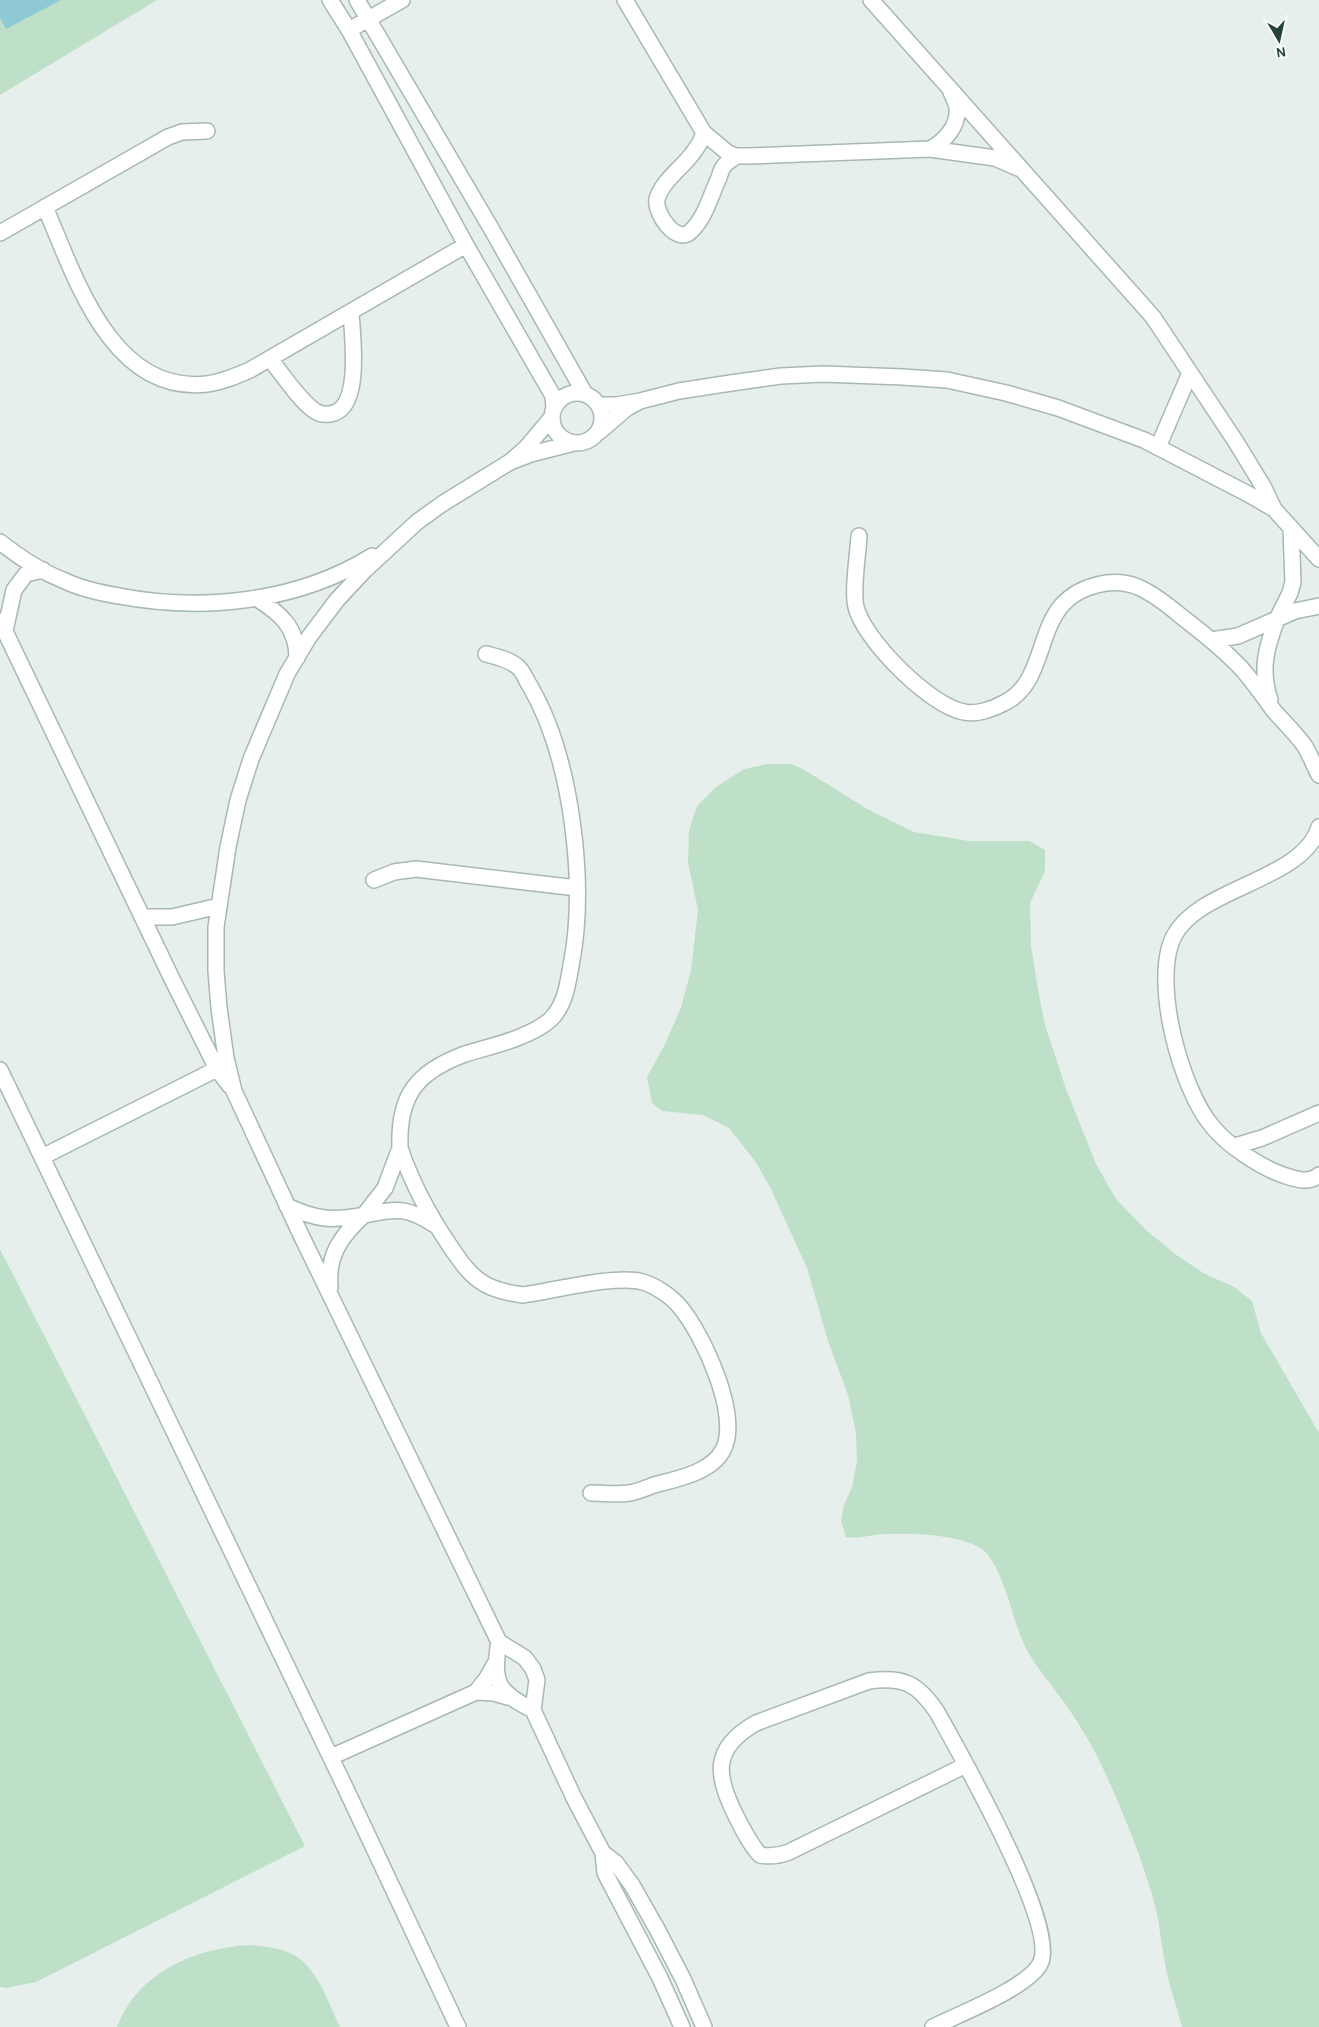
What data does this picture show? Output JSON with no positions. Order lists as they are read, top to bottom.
{
  "north": "bottom"
}
